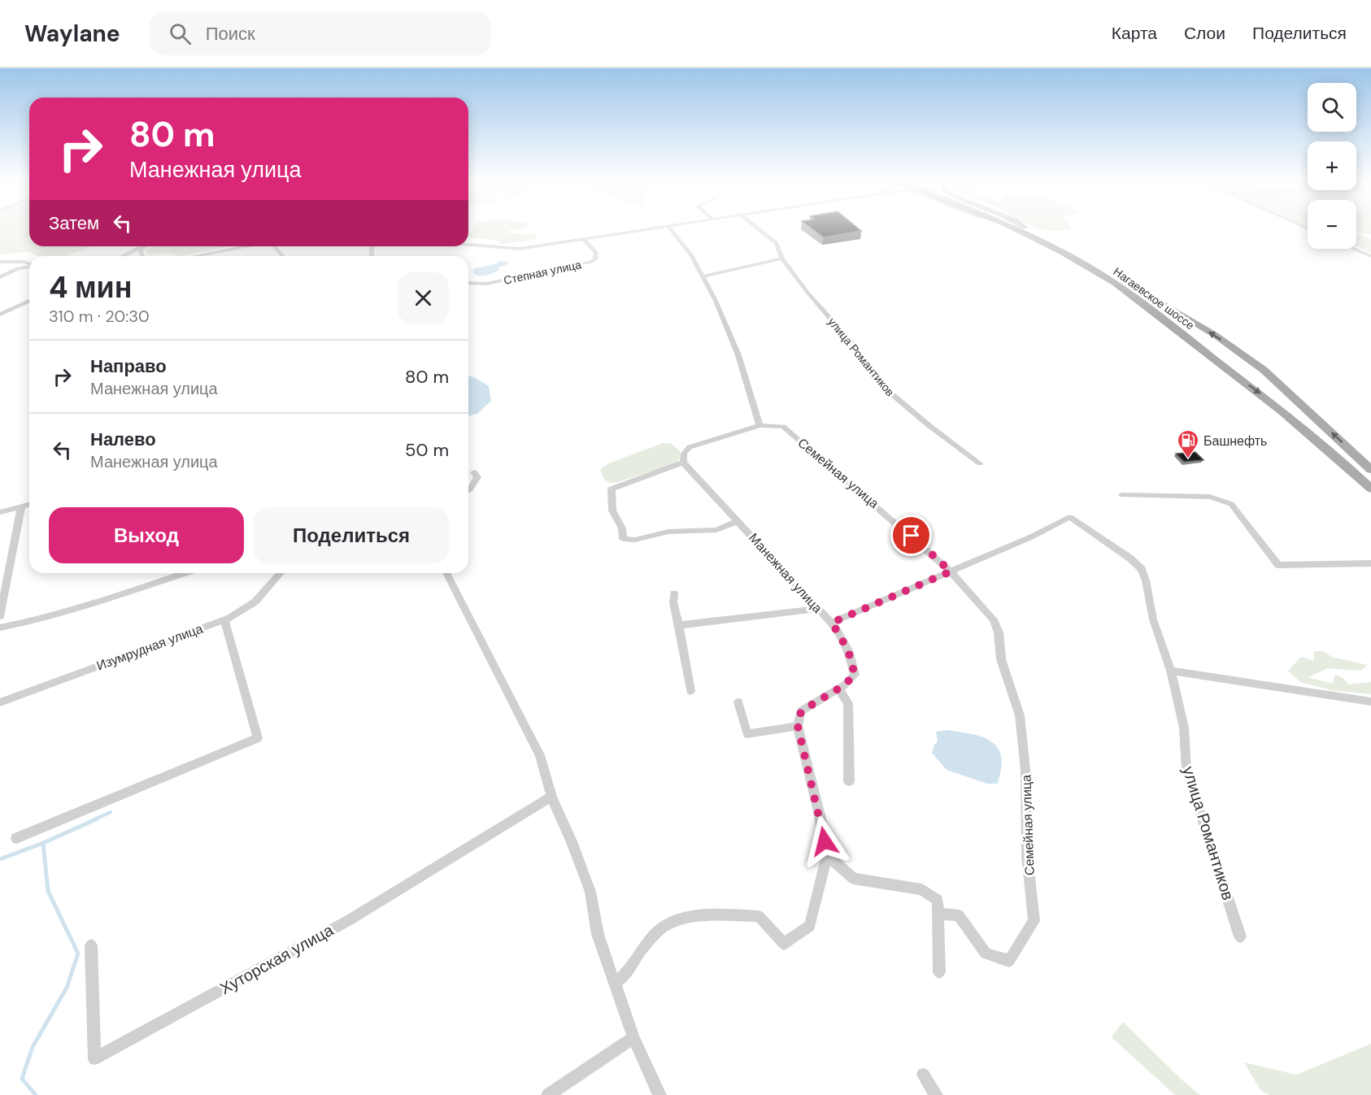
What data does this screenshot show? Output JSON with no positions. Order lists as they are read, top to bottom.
{
  "streets": {
    "main road": ["Нагаевское шоссе"],
    "street": [
      "Степная улица",
      "улица Романтиков",
      "Семейная улица",
      "Манежная улица",
      "Изумрудная улица",
      "Хуторская улица"
    ]
  },
  "crossings": [
    ["улица Романтиков", "Семейная улица"]
  ],
  "places": {
    "fuel station": ["Башнефть"]
  },
  "page": {
    "header": "Waylane",
    "search": "Поиск",
    "nav": ["Карта", "Слои", "Поделиться"],
    "map_buttons": ["+", "−"],
    "turn": ["80 m", "Манежная улица"],
    "then": "Затем",
    "heading": ["4 мин", "310 m · 20:30"],
    "list": [
      {
        "name": "Направо",
        "note": "Манежная улица",
        "value": "80 m"
      },
      {
        "name": "Налево",
        "note": "Манежная улица",
        "value": "50 m"
      }
    ],
    "buttons": ["Выход", "Поделиться"]
  }
}
